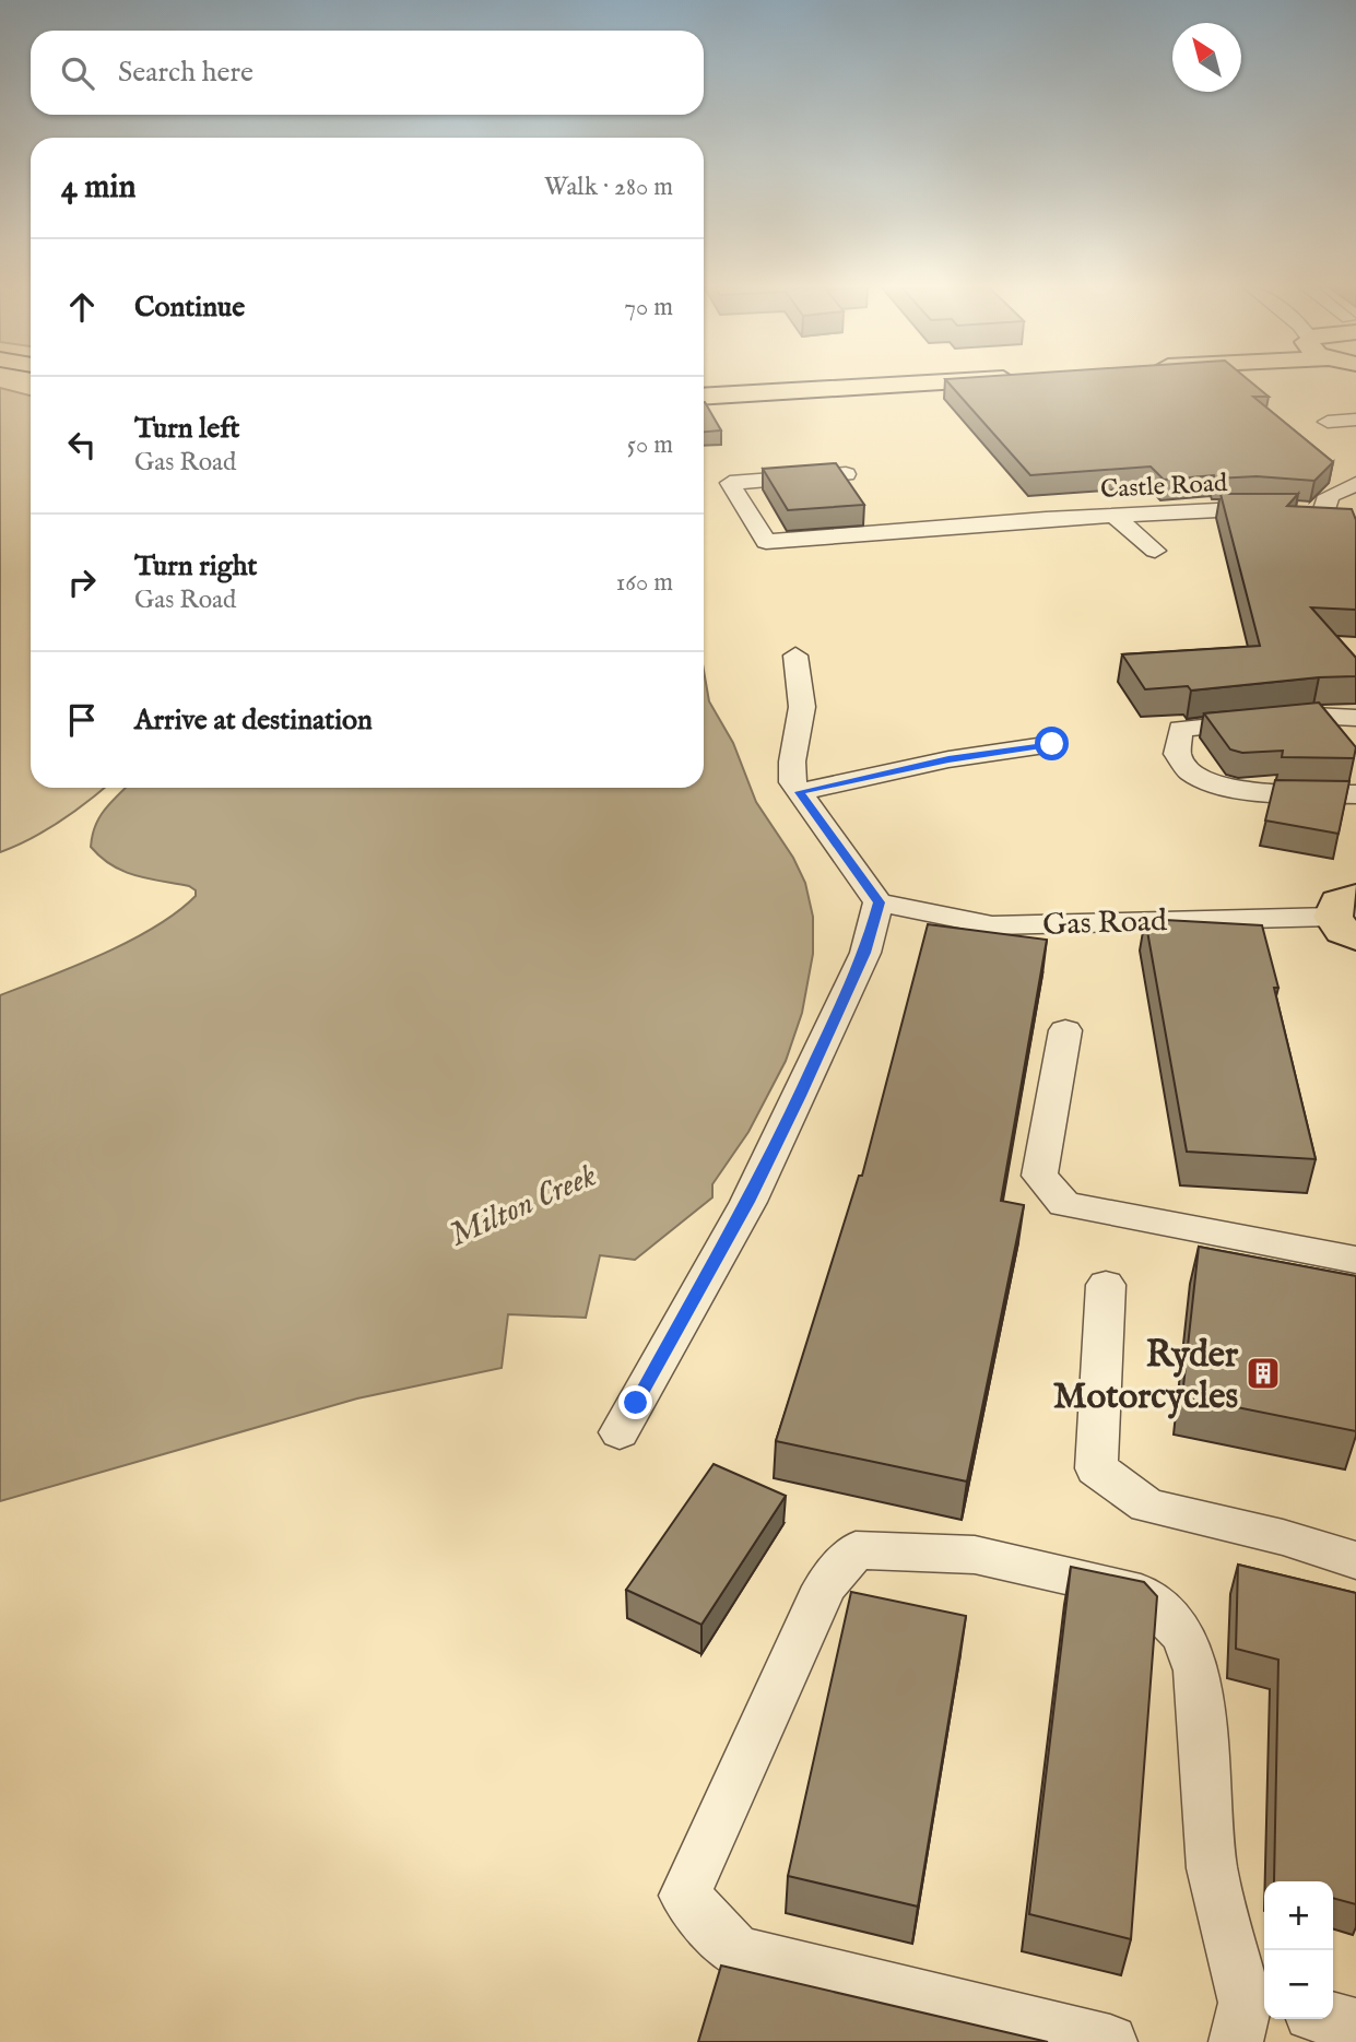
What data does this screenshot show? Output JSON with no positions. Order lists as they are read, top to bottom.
{
  "streets": {
    "street": ["Castle Road", "Gas Road"]
  },
  "water": ["Milton Creek"],
  "places": {
    "building": ["Ryder Motorcycles"]
  },
  "north": "top left",
  "page": {
    "search": "Search here",
    "heading": ["4 min", "Walk · 280 m"],
    "list": [
      ["Continue", "70 m"],
      ["Turn left", "Gas Road", "50 m"],
      ["Turn right", "Gas Road", "160 m"],
      "Arrive at destination"
    ],
    "map_buttons": ["+", "−"]
  }
}
